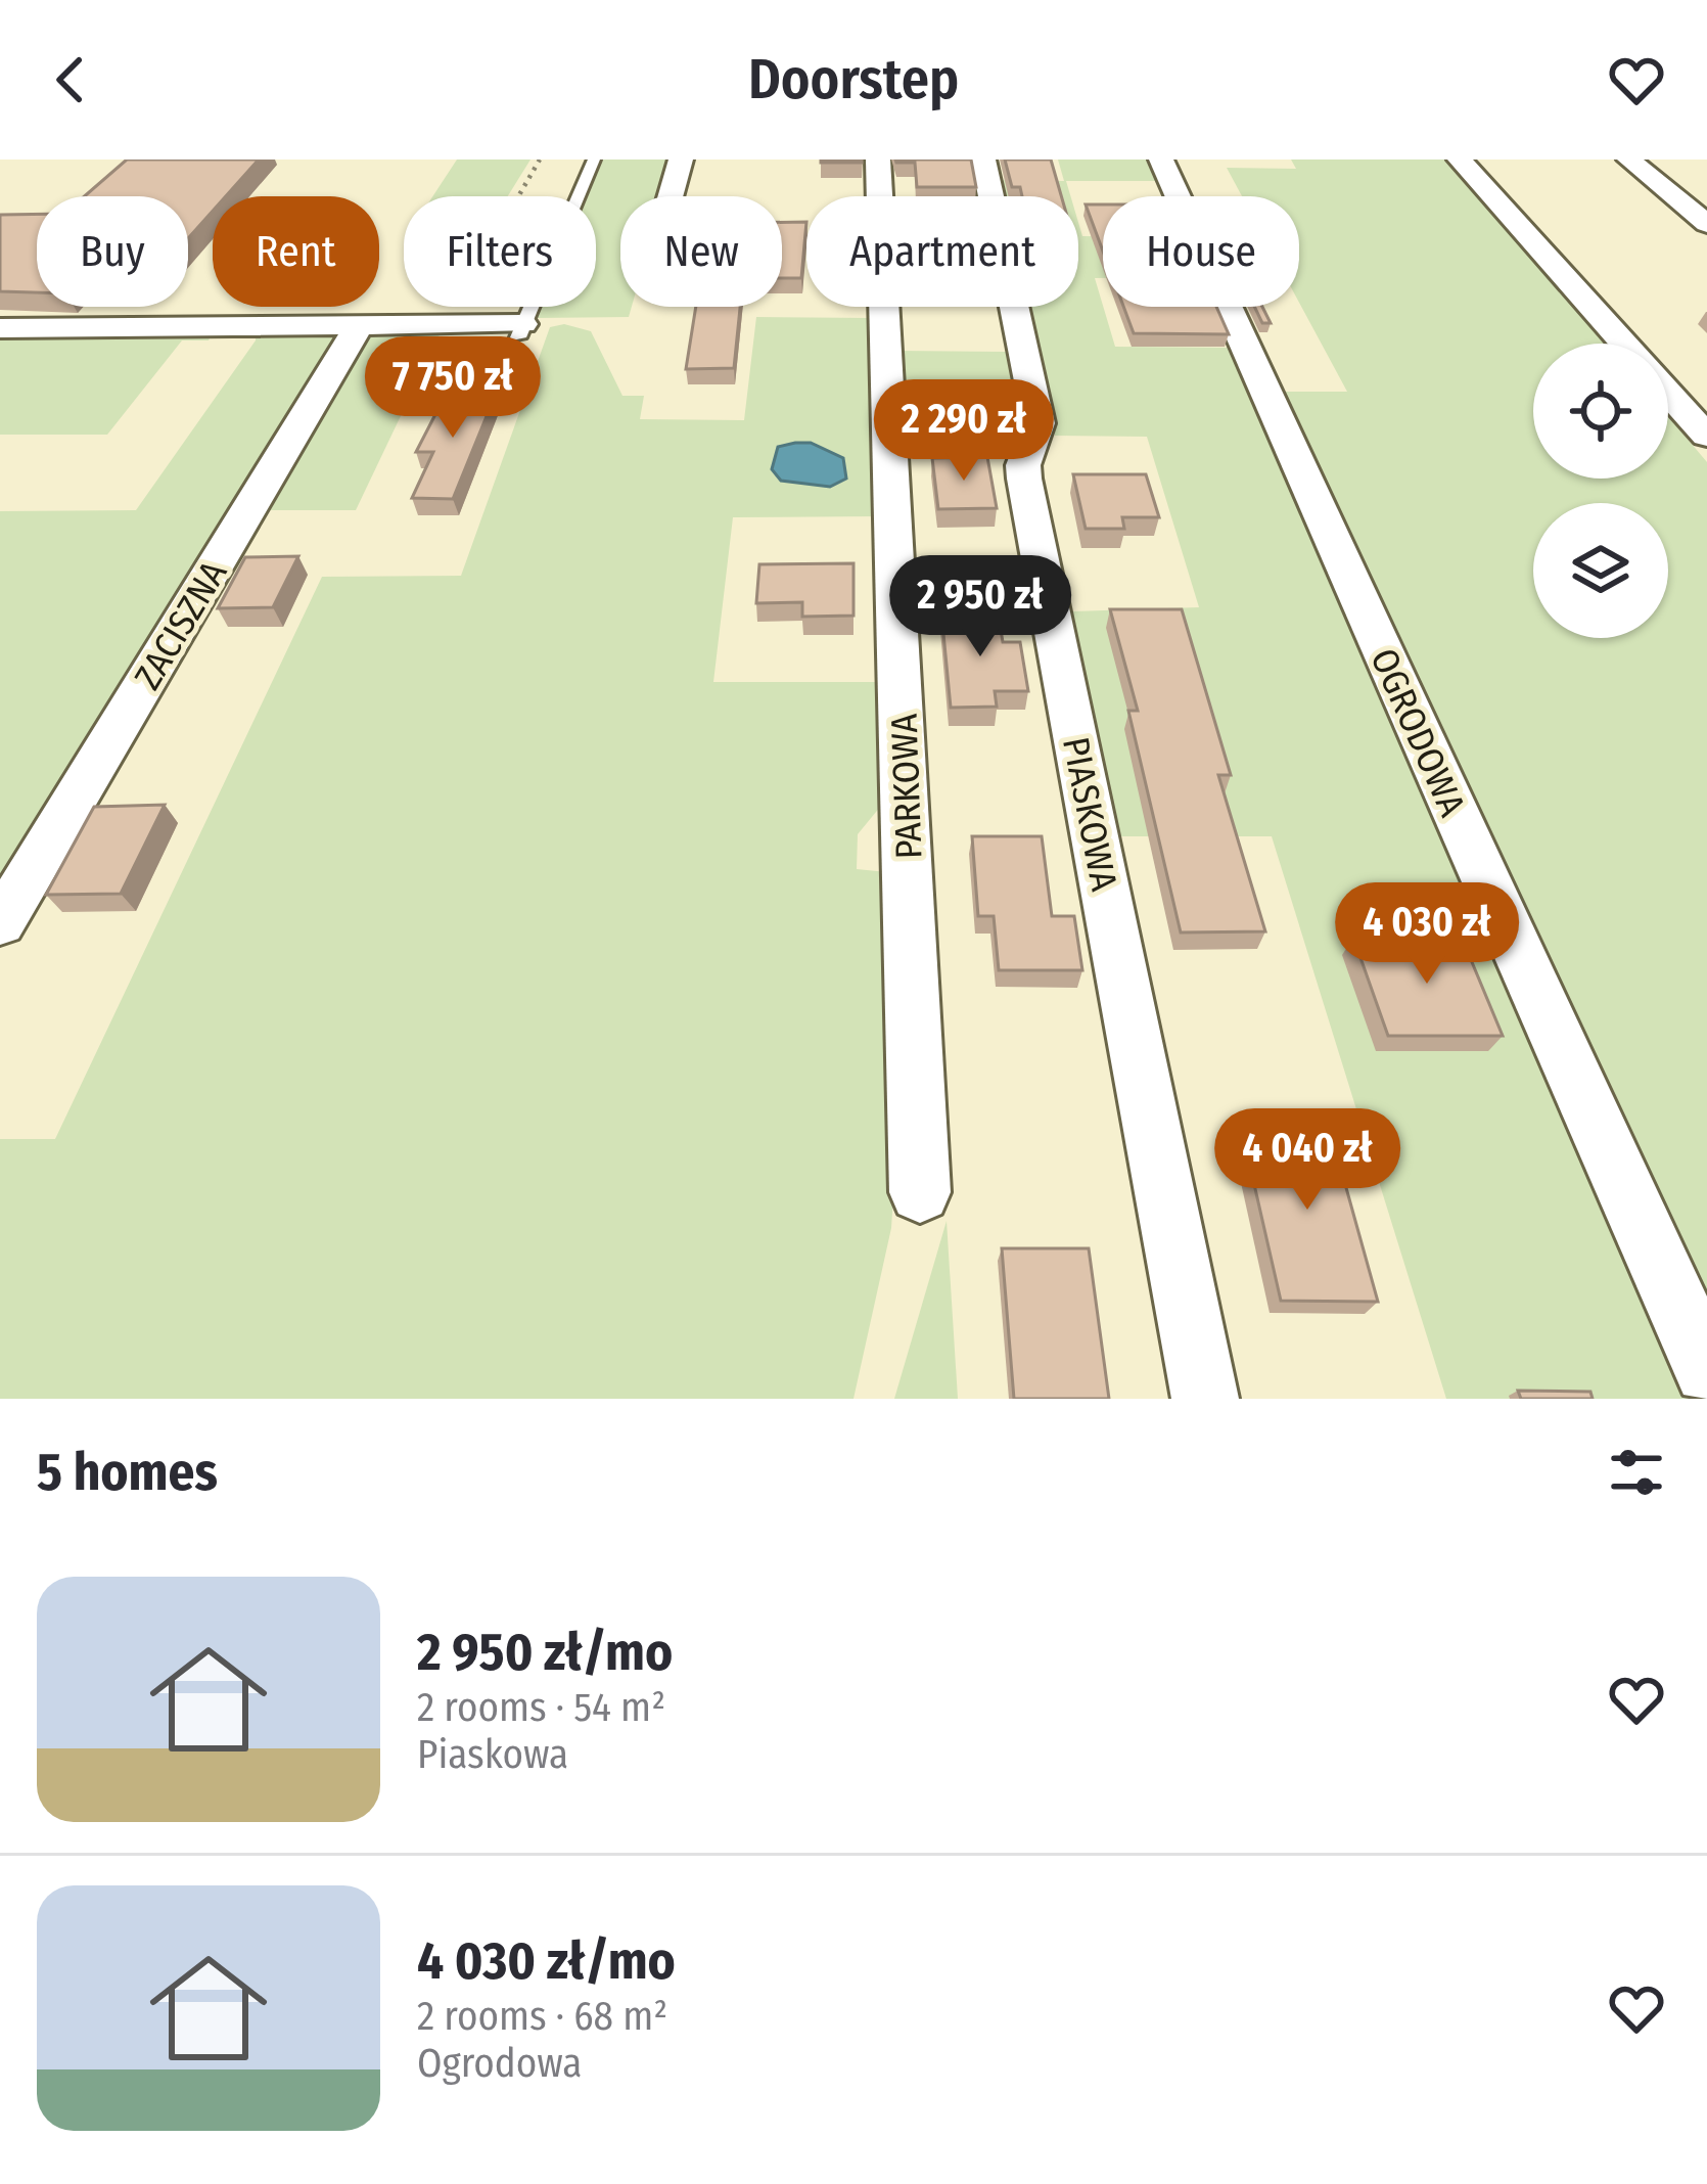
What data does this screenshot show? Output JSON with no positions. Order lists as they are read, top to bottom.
{
  "streets": {
    "street": [
      "ZACISZNA",
      "OGRODOWA",
      "PARKOWA",
      "PIASKOWA"
    ]
  },
  "page": {
    "header": "Doorstep",
    "chip": [
      "Buy",
      "Rent",
      "Filters",
      "New",
      "Apartment",
      "House"
    ],
    "price": [
      "7 750 zł",
      "2 290 zł",
      "2 950 zł",
      "4 030 zł",
      "4 040 zł"
    ],
    "heading": "5 homes",
    "list": [
      {
        "name": "2 950 zł/mo",
        "note": "2 rooms · 54 m² · Piaskowa"
      },
      {
        "name": "4 030 zł/mo",
        "note": "2 rooms · 68 m² · Ogrodowa"
      }
    ]
  }
}
